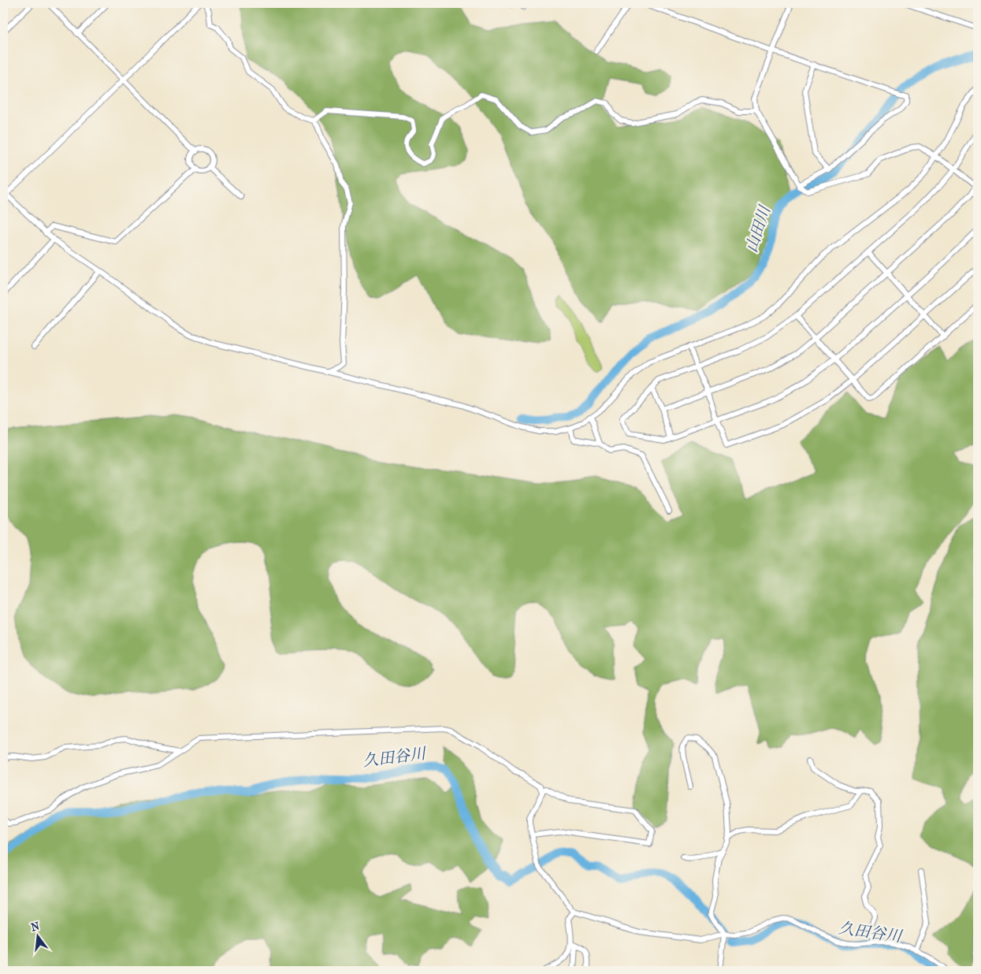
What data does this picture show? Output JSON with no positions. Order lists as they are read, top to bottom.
{
  "water": ["山田川", "久田谷川"],
  "north": "top"
}
